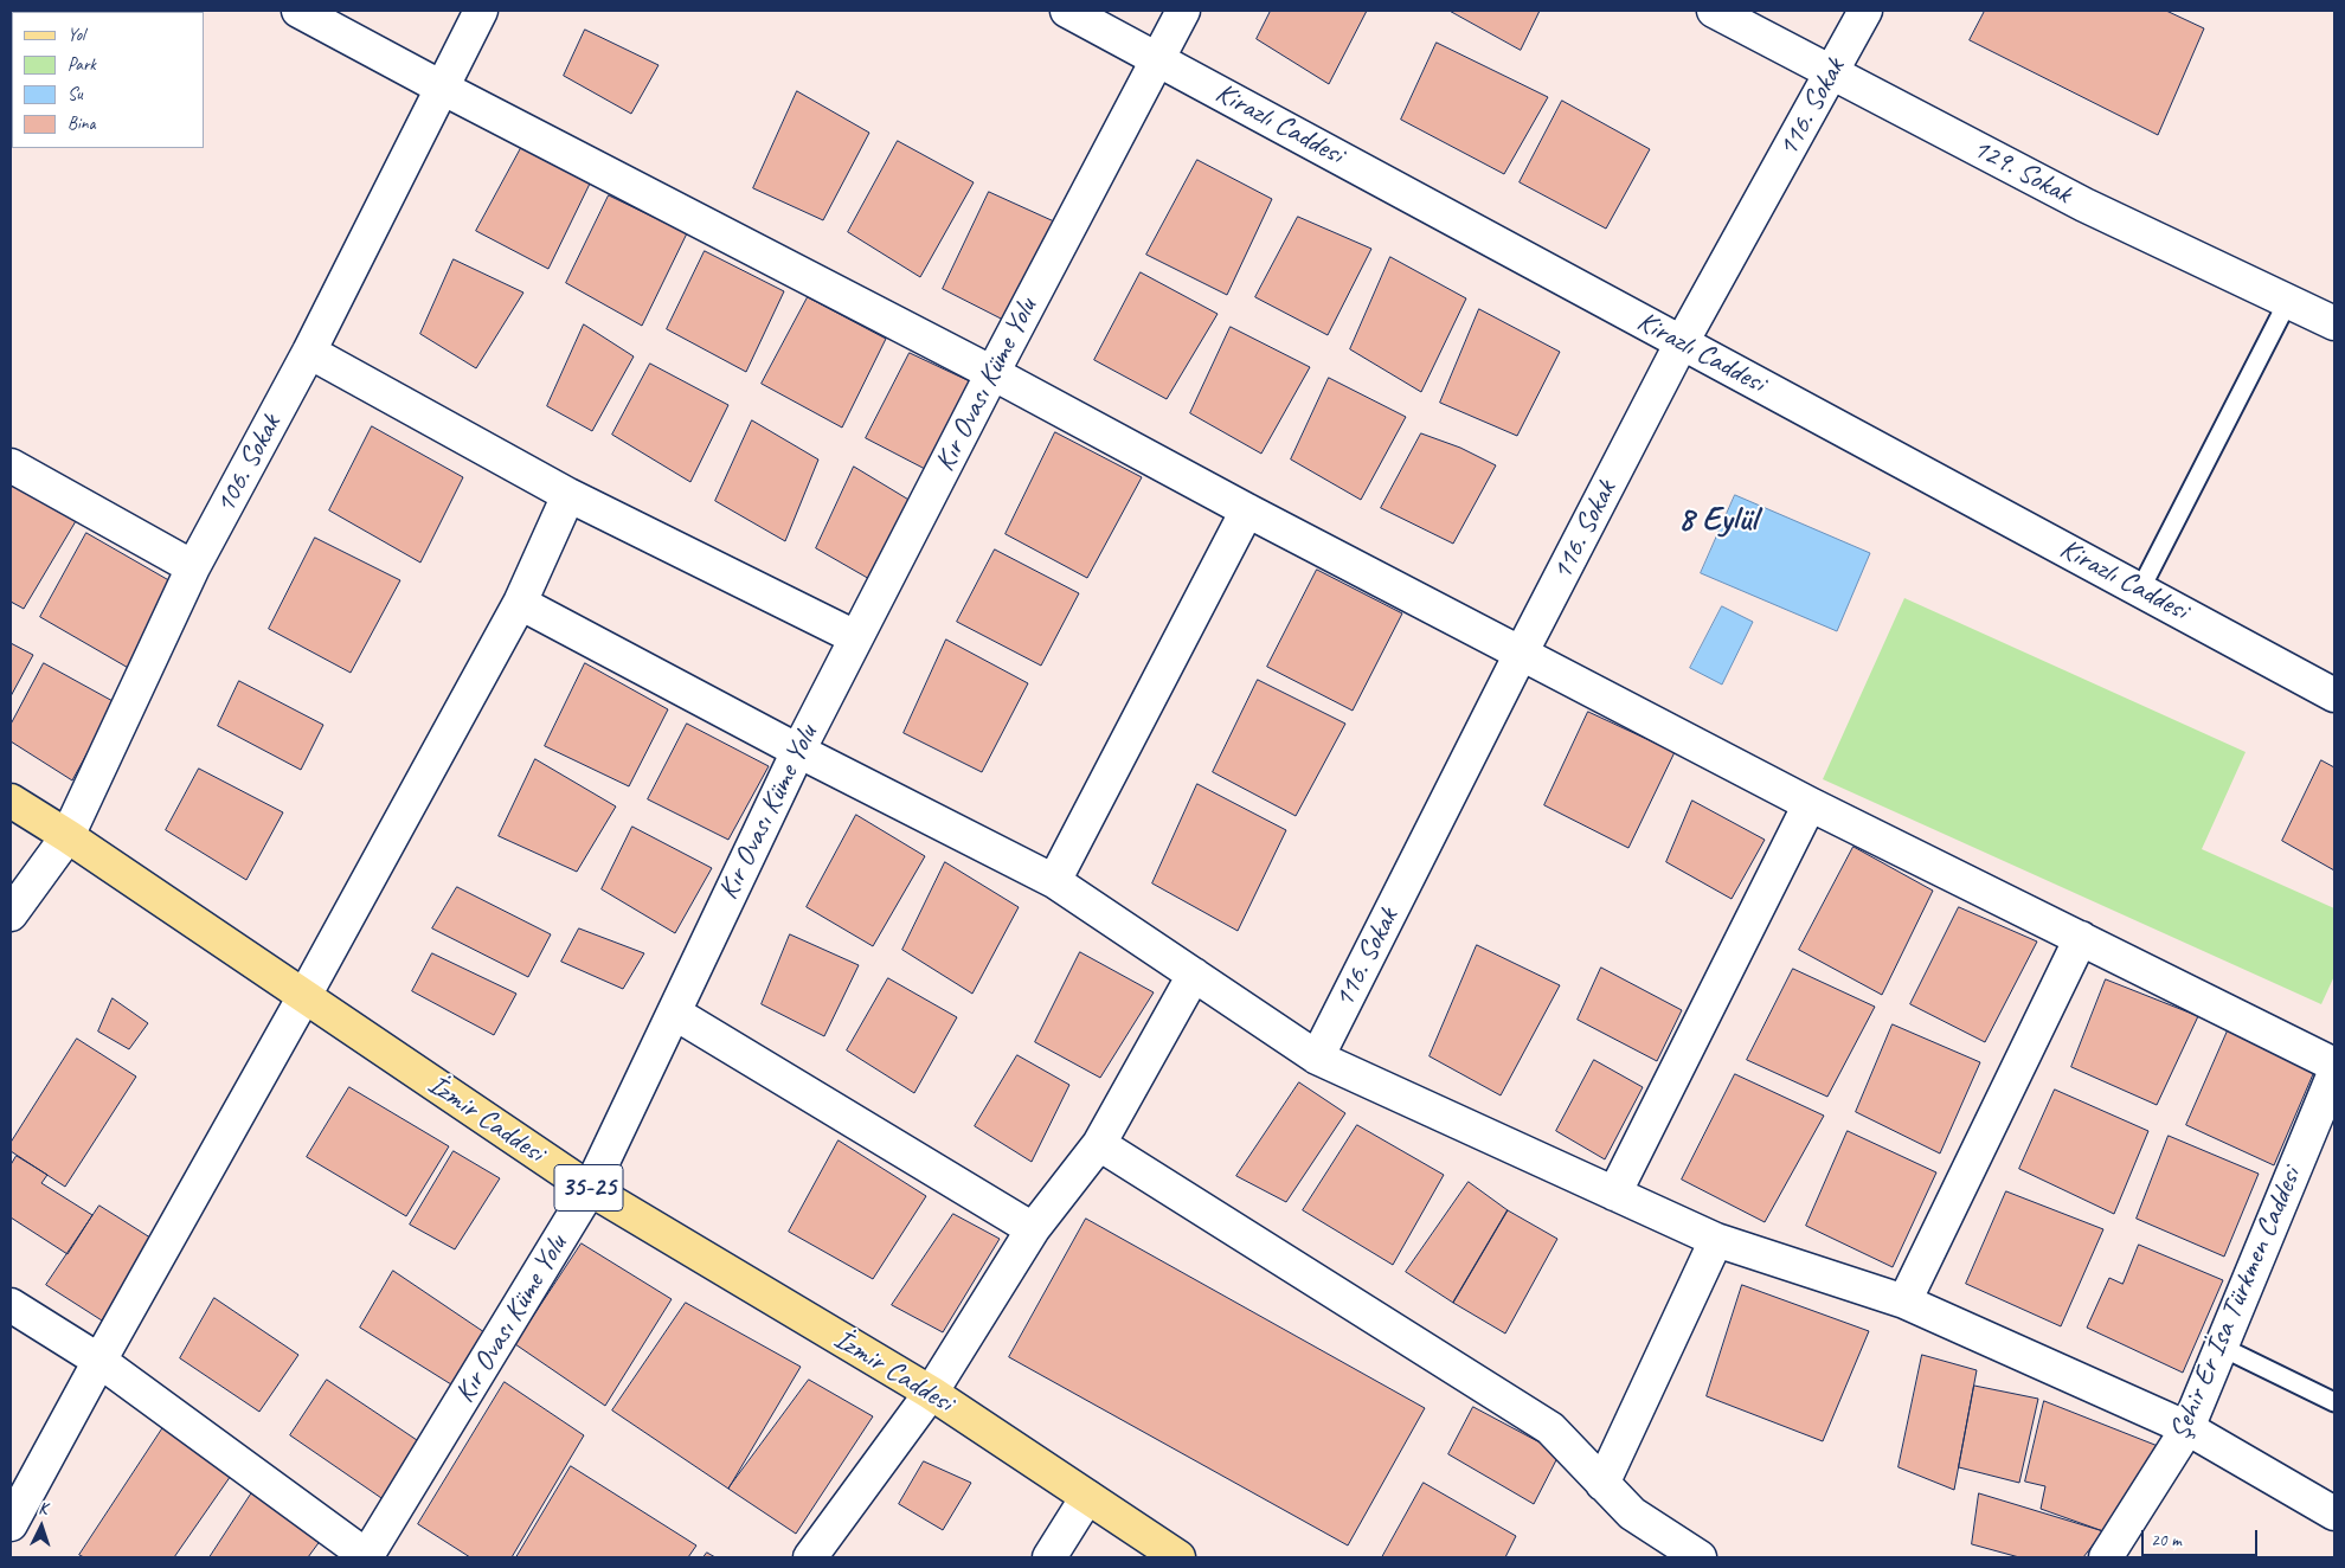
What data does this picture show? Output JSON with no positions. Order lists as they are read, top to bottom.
{
  "streets": {
    "main road": ["İzmir Caddesi", "35-25"],
    "street": [
      "116. Sokak",
      "Kirazlı Caddesi",
      "129. Sokak",
      "Kır Ovası Küme Yolu",
      "106. Sokak",
      "Şehir Er İsa Türkmen Caddesi"
    ]
  },
  "crossings": [
    ["116. Sokak", "Kirazlı Caddesi"],
    ["116. Sokak", "129. Sokak"],
    ["Kirazlı Caddesi", "Kır Ovası Küme Yolu"],
    ["Kır Ovası Küme Yolu", "İzmir Caddesi"],
    ["106. Sokak", "İzmir Caddesi"]
  ],
  "districts": ["8 Eylül"],
  "legend": [
    "Yol",
    "Park",
    "Su",
    "Bina"
  ],
  "scale_bar": "20 m",
  "north": "top"
}
